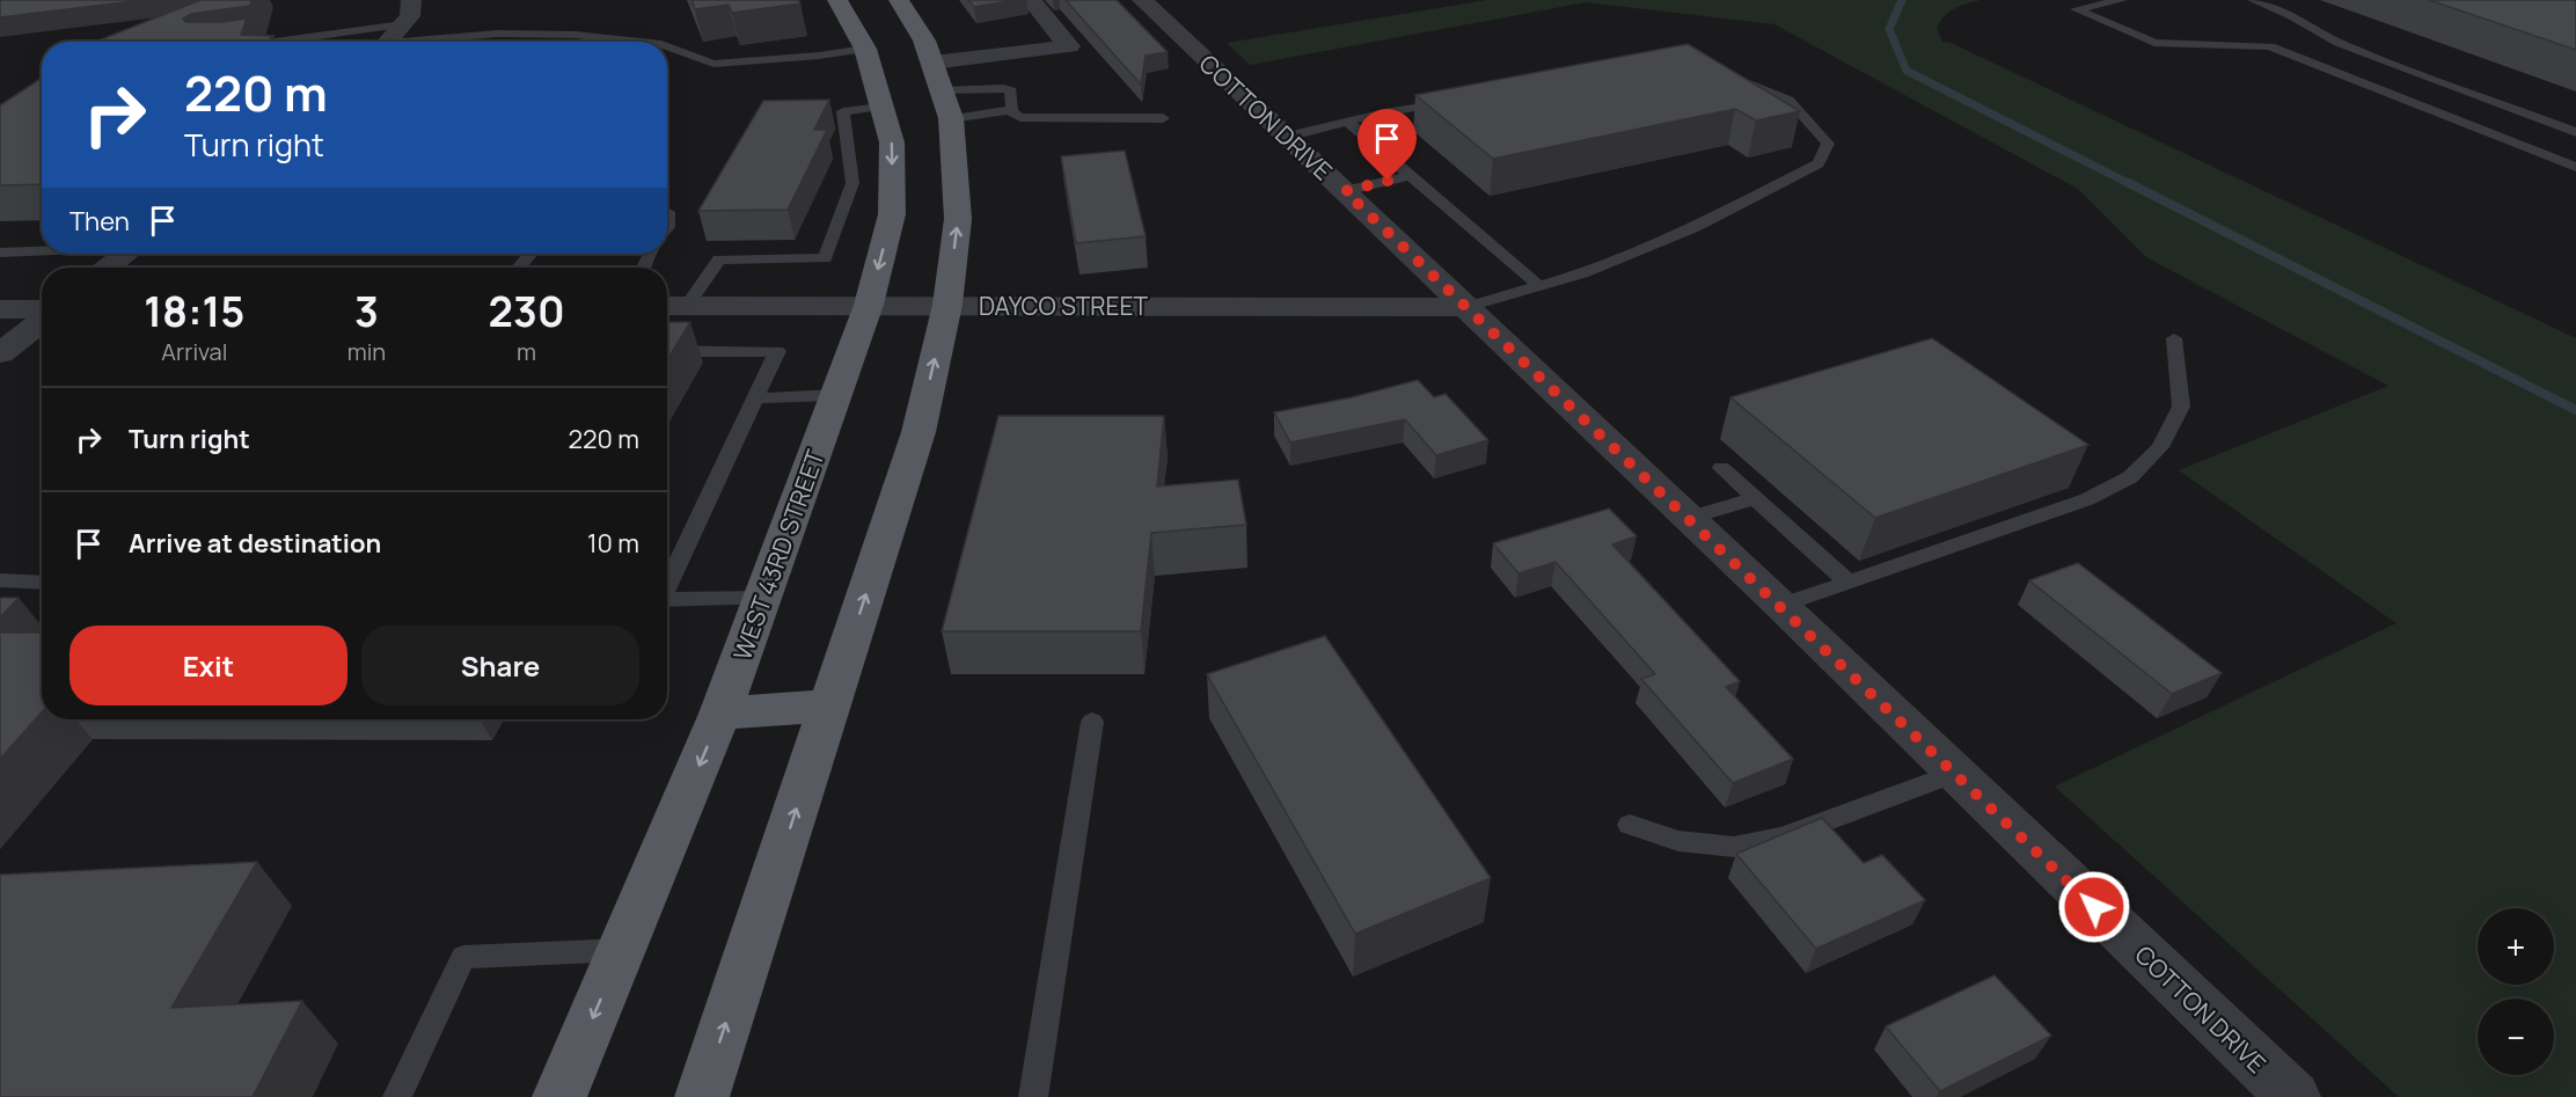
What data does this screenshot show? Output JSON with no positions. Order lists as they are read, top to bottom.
{
  "streets": {
    "main road": ["WEST 43RD STREET"],
    "street": ["COTTON DRIVE", "DAYCO STREET"]
  },
  "crossings": [
    ["COTTON DRIVE", "DAYCO STREET"],
    ["DAYCO STREET", "WEST 43RD STREET"]
  ],
  "page": {
    "turn": ["220 m", "Turn right"],
    "then": "Then",
    "eta": [
      "18:15",
      "Arrival",
      "3",
      "min",
      "230",
      "m"
    ],
    "list": [
      {
        "name": "Turn right",
        "value": "220 m"
      },
      {
        "name": "Arrive at destination",
        "value": "10 m"
      }
    ],
    "buttons": ["Exit", "Share"],
    "map_buttons": ["+", "−"]
  }
}
